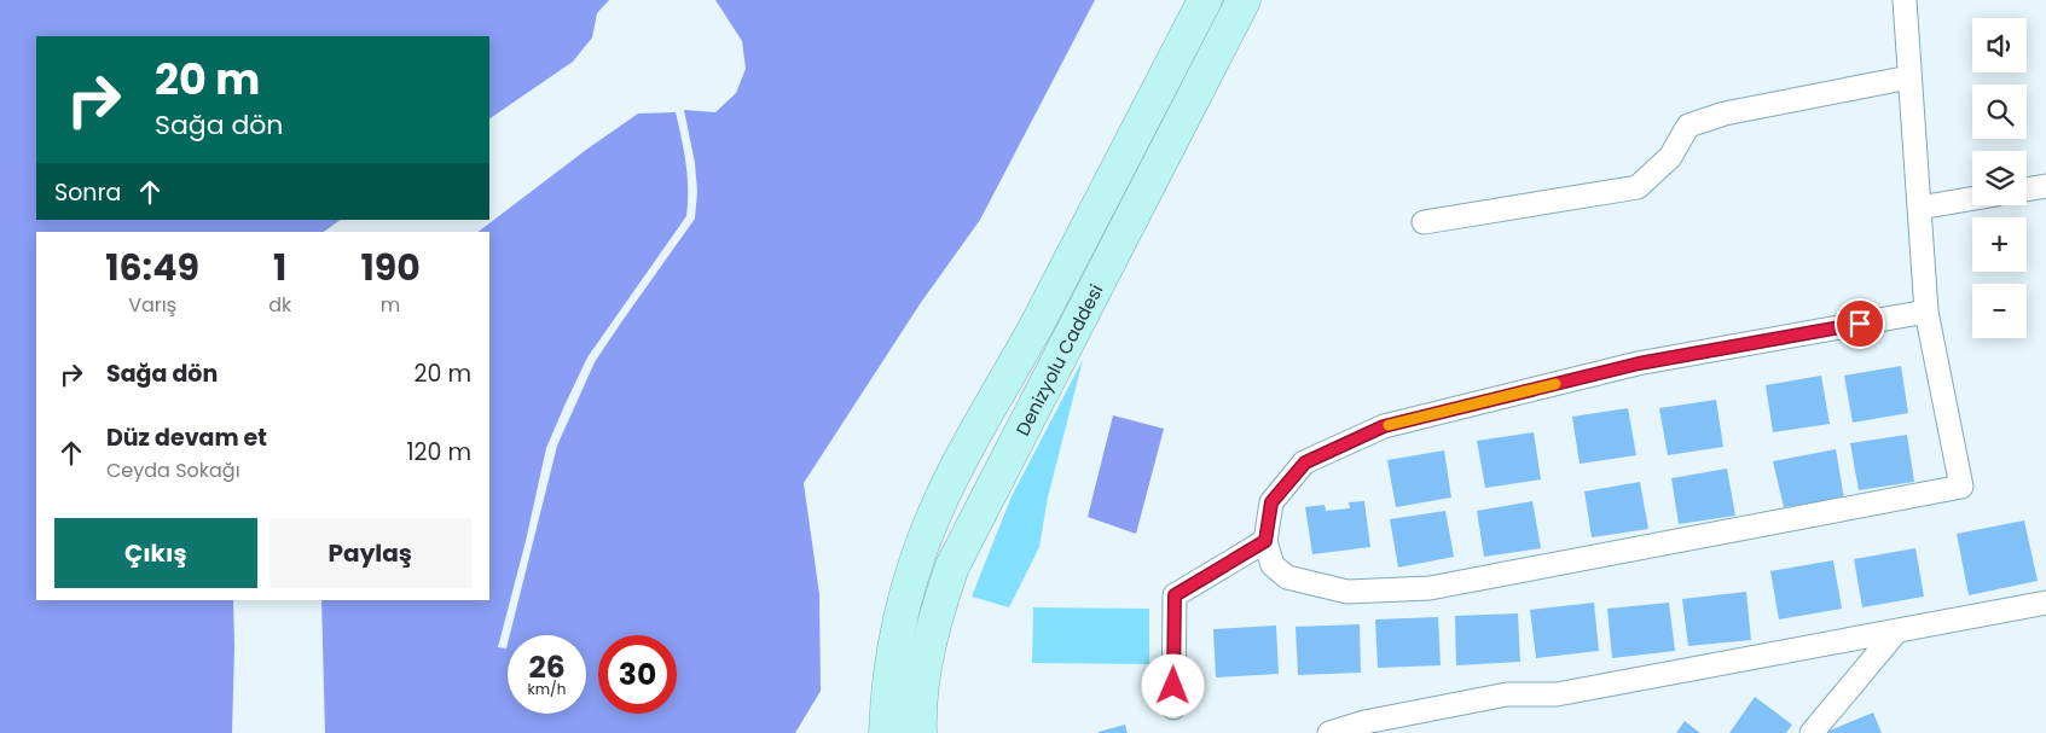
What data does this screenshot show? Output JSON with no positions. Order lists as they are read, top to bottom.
{
  "streets": {
    "street": ["Denizyolu Caddesi"]
  },
  "page": {
    "map_buttons": ["+", "−"],
    "turn": ["20 m", "Sağa dön"],
    "then": "Sonra",
    "eta": [
      "16:49",
      "Varış",
      "1",
      "dk",
      "190",
      "m"
    ],
    "list": [
      {
        "name": "Sağa dön",
        "value": "20 m"
      },
      {
        "name": "Düz devam et",
        "note": "Ceyda Sokağı",
        "value": "120 m"
      }
    ],
    "buttons": ["Çıkış", "Paylaş"],
    "speed": "26 km/h",
    "limit": "30"
  }
}
